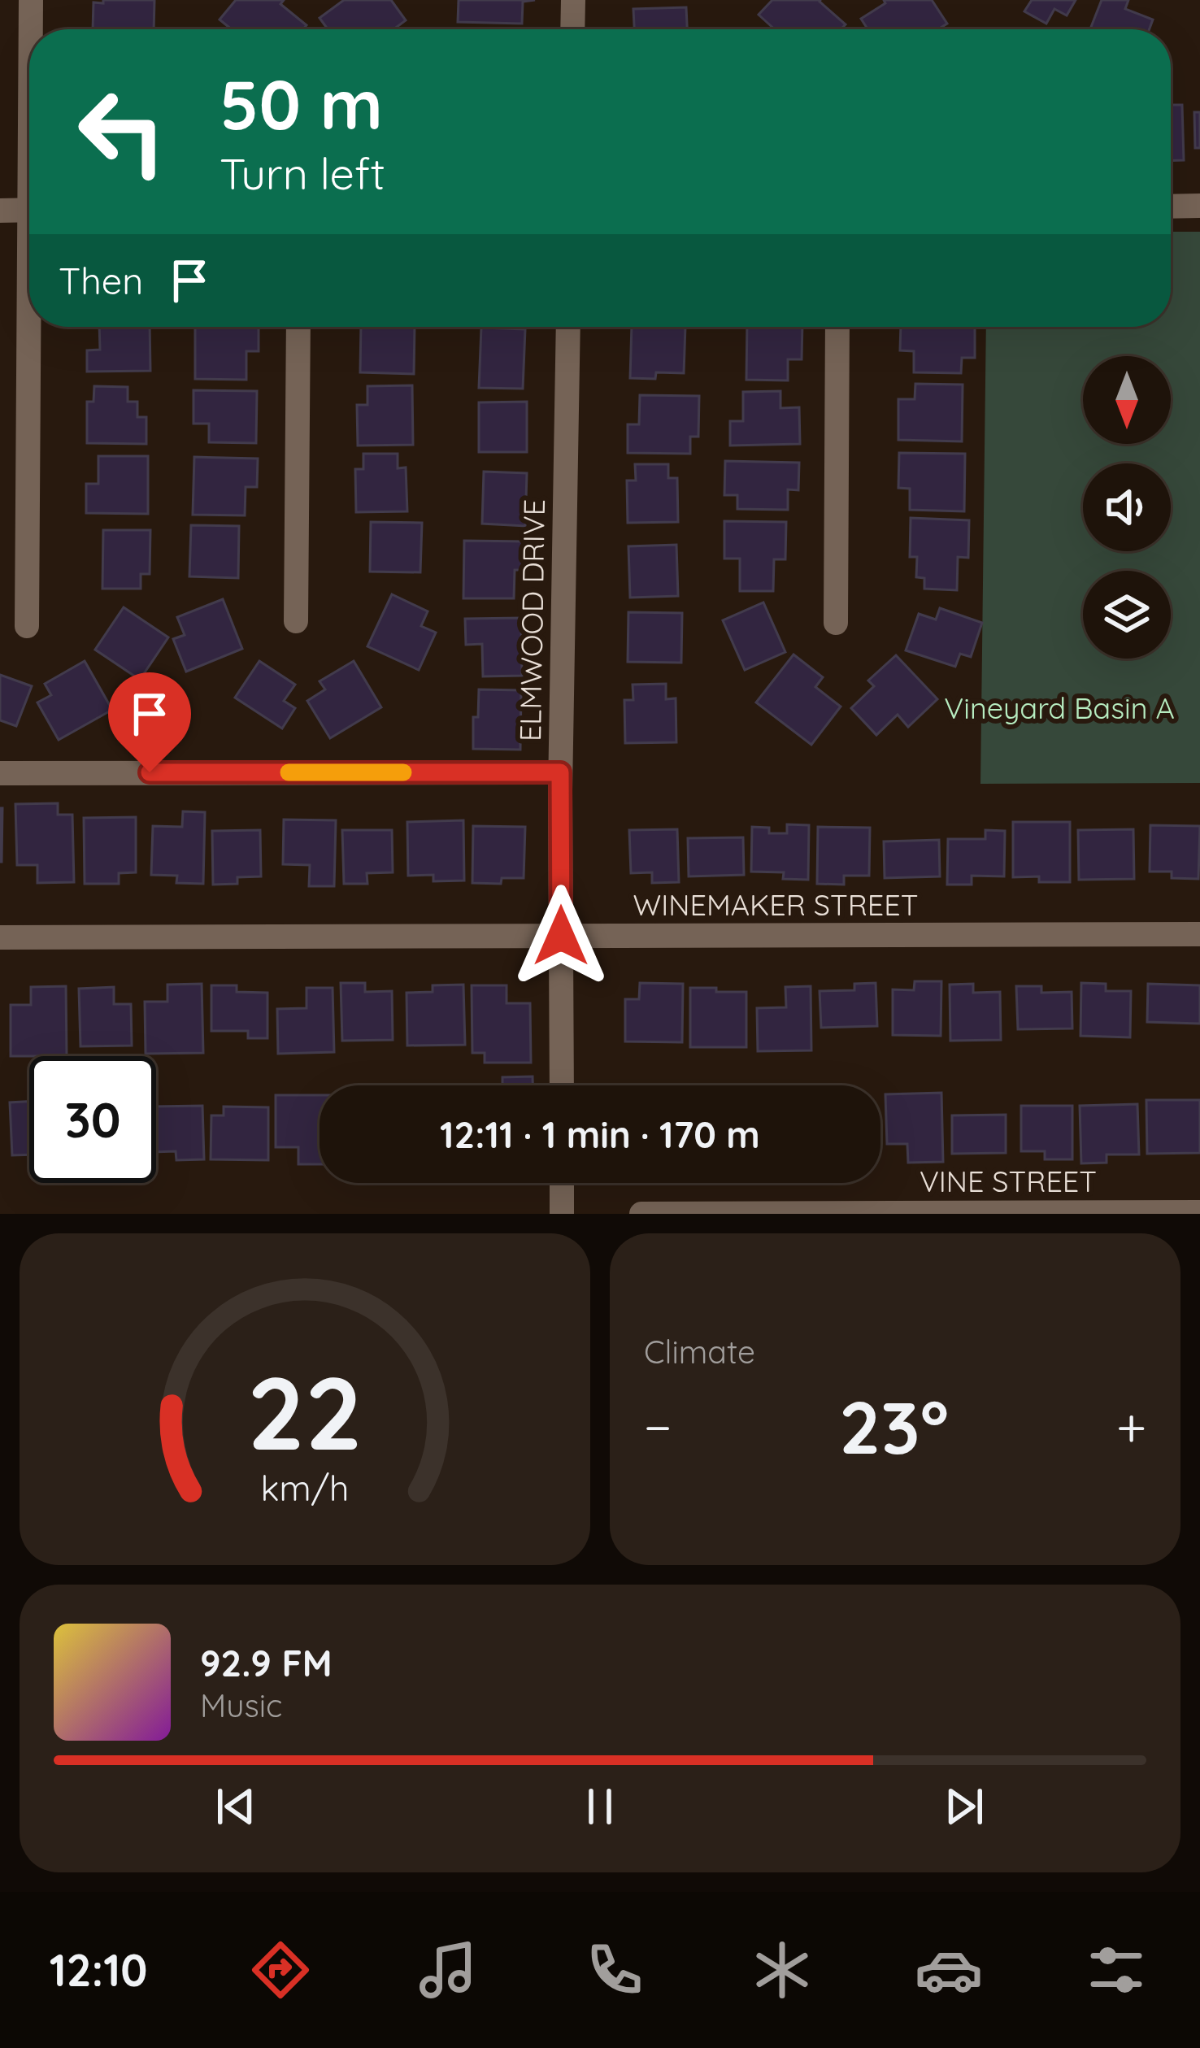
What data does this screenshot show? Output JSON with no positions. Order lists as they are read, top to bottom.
{
  "streets": {
    "street": ["ELMWOOD DRIVE", "WINEMAKER STREET", "VINE STREET"]
  },
  "crossings": [
    ["ELMWOOD DRIVE", "WINEMAKER STREET"]
  ],
  "parks": ["Vineyard Basin A"],
  "north": "bottom",
  "page": {
    "turn": ["50 m", "Turn left"],
    "then": "Then",
    "limit": "30",
    "trip": "12:11 · 1 min · 170 m",
    "tile": "Climate",
    "heat": ["−", "23°", "+"],
    "song": ["92.9 FM", "Music"],
    "tabs": "12:10",
    "gauge": ["22", "km/h"]
  }
}
